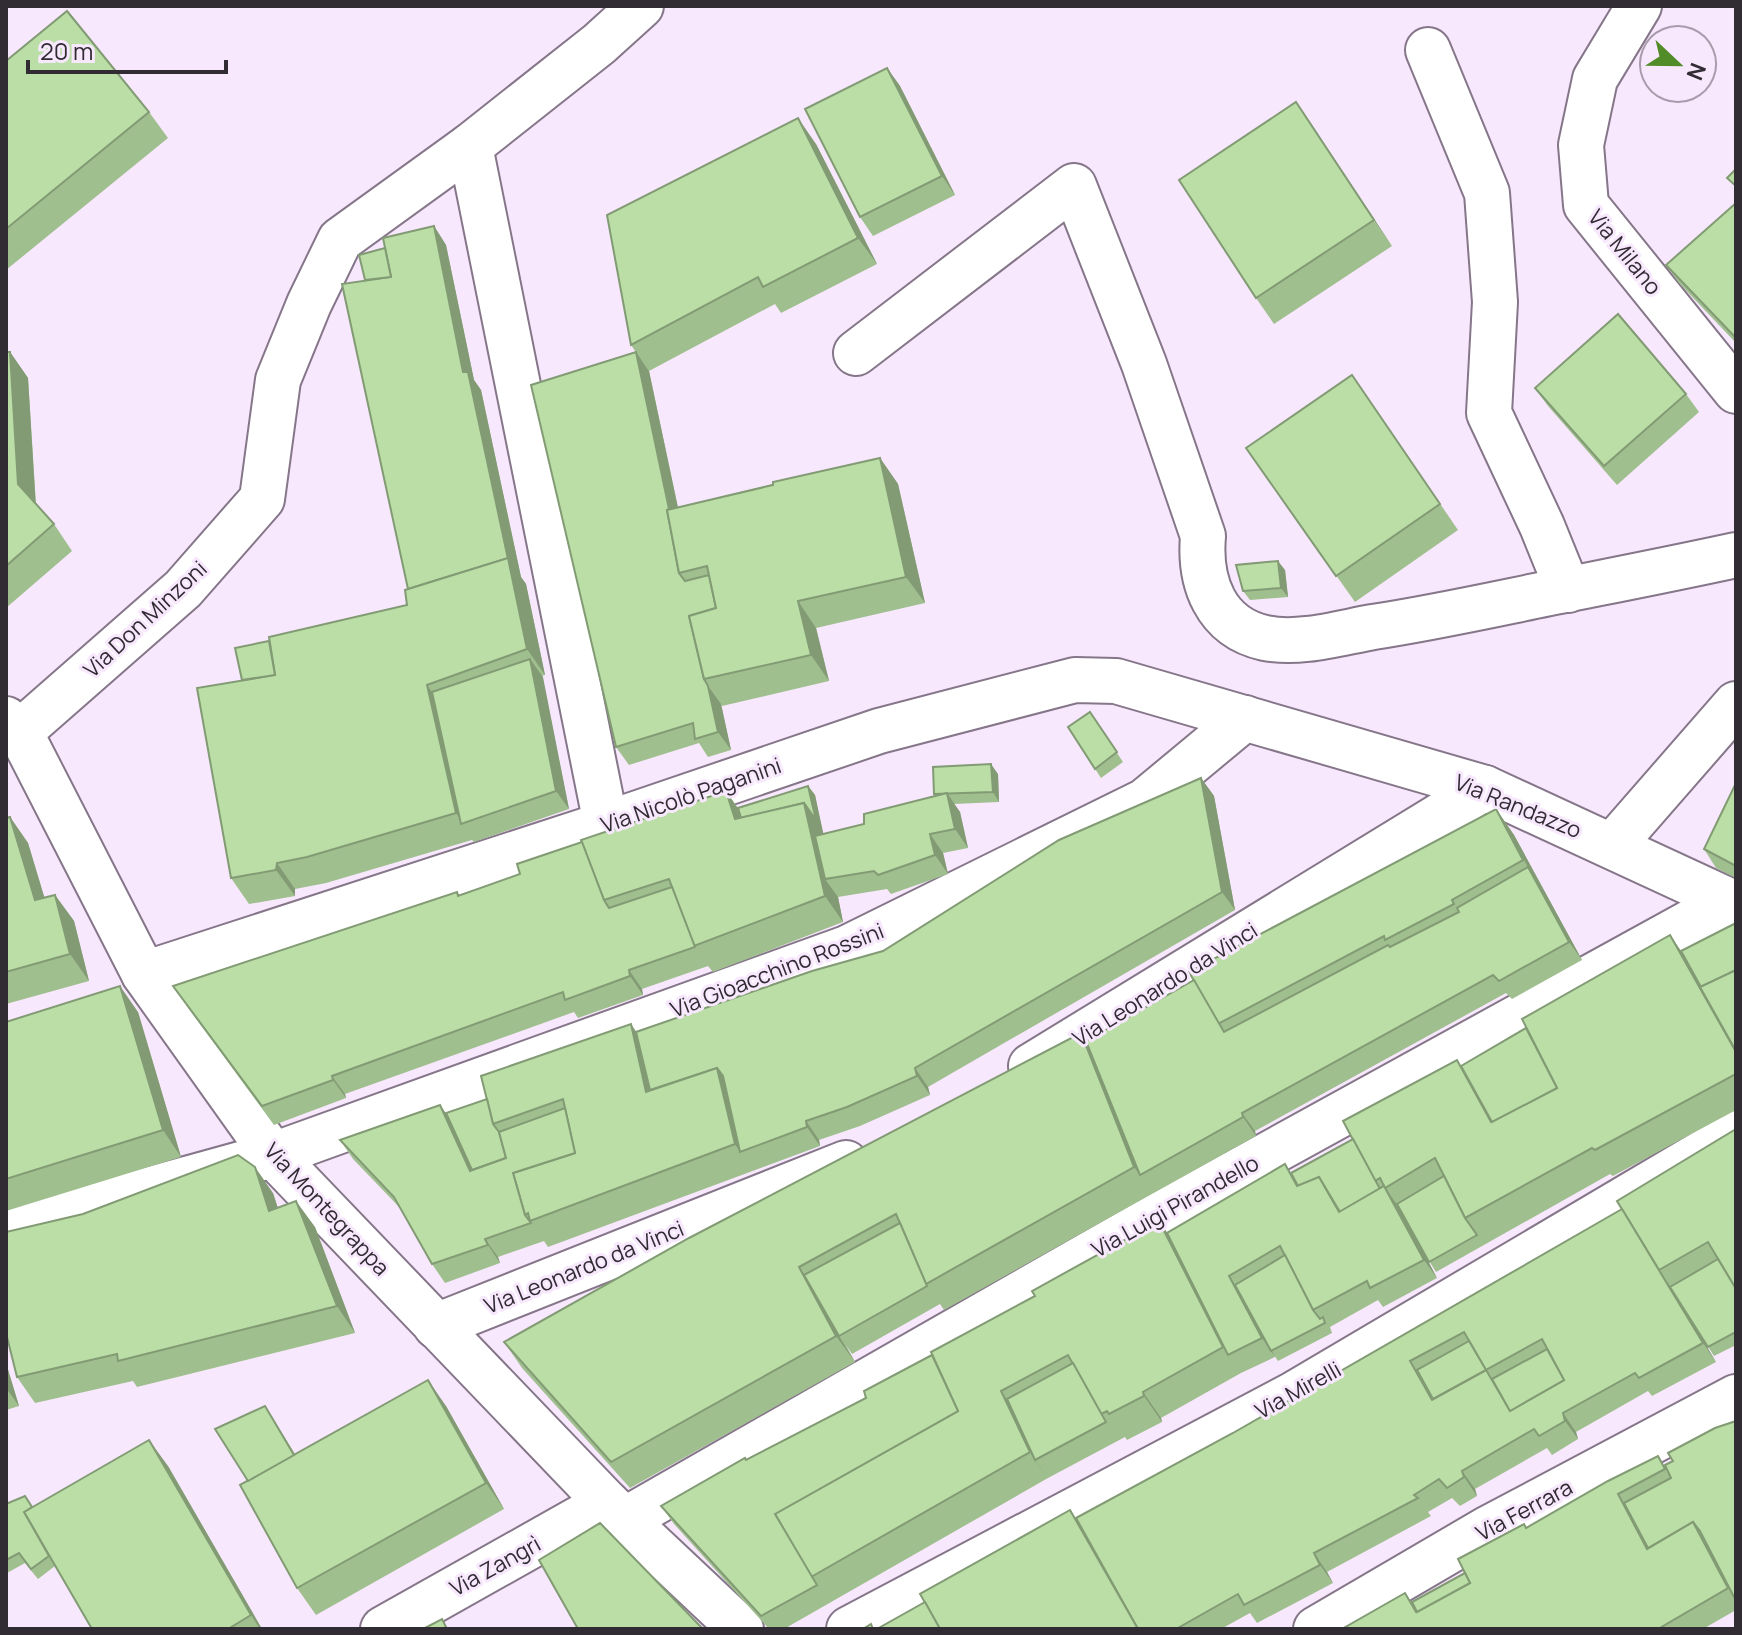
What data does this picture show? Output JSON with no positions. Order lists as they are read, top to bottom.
{
  "streets": {
    "street": [
      "Via Milano",
      "Via Don Minzoni",
      "Via Nicolò Paganini",
      "Via Randazzo",
      "Via Gioacchino Rossini",
      "Via Leonardo da Vinci",
      "Via Luigi Pirandello",
      "Via Montegrappa",
      "Via Mirelli",
      "Via Ferrara",
      "Via Zangrì"
    ]
  },
  "crossings": [
    ["Via Don Minzoni", "Via Montegrappa"],
    ["Via Nicolò Paganini", "Via Randazzo"],
    ["Via Nicolò Paganini", "Via Gioacchino Rossini"],
    ["Via Nicolò Paganini", "Via Montegrappa"],
    ["Via Randazzo", "Via Gioacchino Rossini"],
    ["Via Randazzo", "Via Leonardo da Vinci"],
    ["Via Randazzo", "Via Luigi Pirandello"],
    ["Via Gioacchino Rossini", "Via Montegrappa"],
    ["Via Leonardo da Vinci", "Via Montegrappa"],
    ["Via Luigi Pirandello", "Via Montegrappa"],
    ["Via Luigi Pirandello", "Via Zangrì"],
    ["Via Montegrappa", "Via Zangrì"]
  ],
  "scale_bar": "20 m",
  "north": "right"
}
